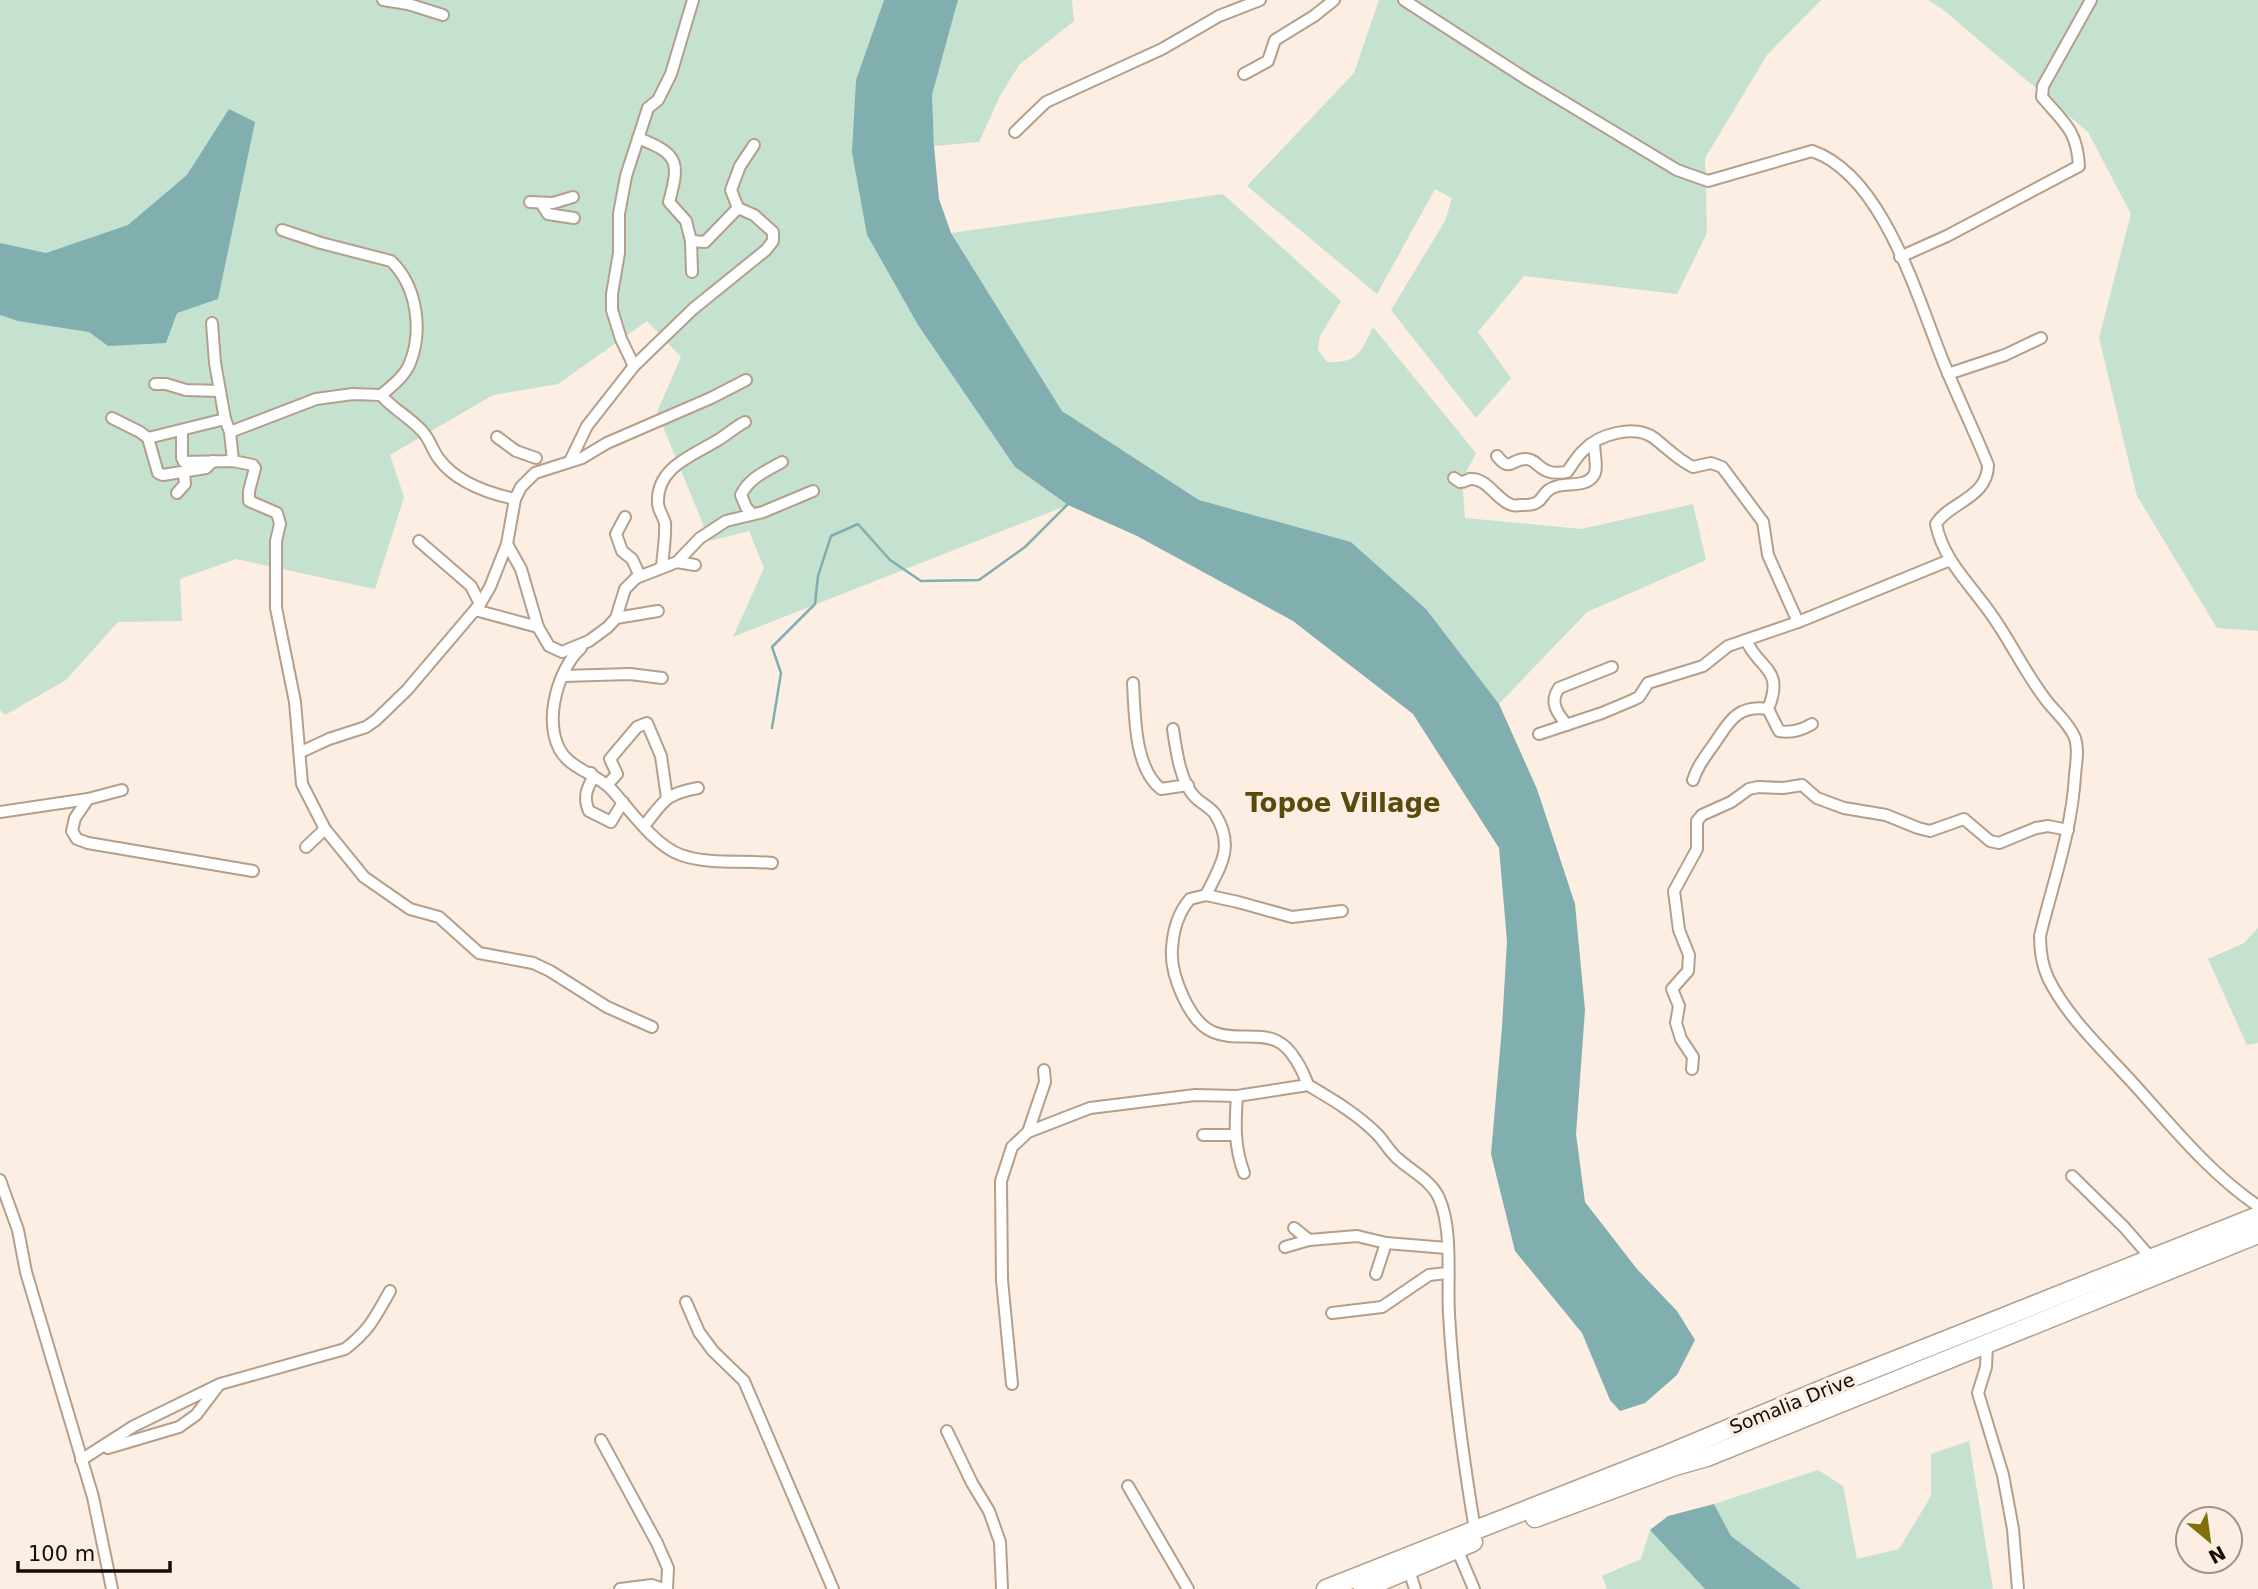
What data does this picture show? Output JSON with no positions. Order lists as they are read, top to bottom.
{
  "streets": {
    "main road": ["Somalia Drive"]
  },
  "districts": ["Topoe Village"],
  "scale_bar": "100 m",
  "north": "bottom right"
}
